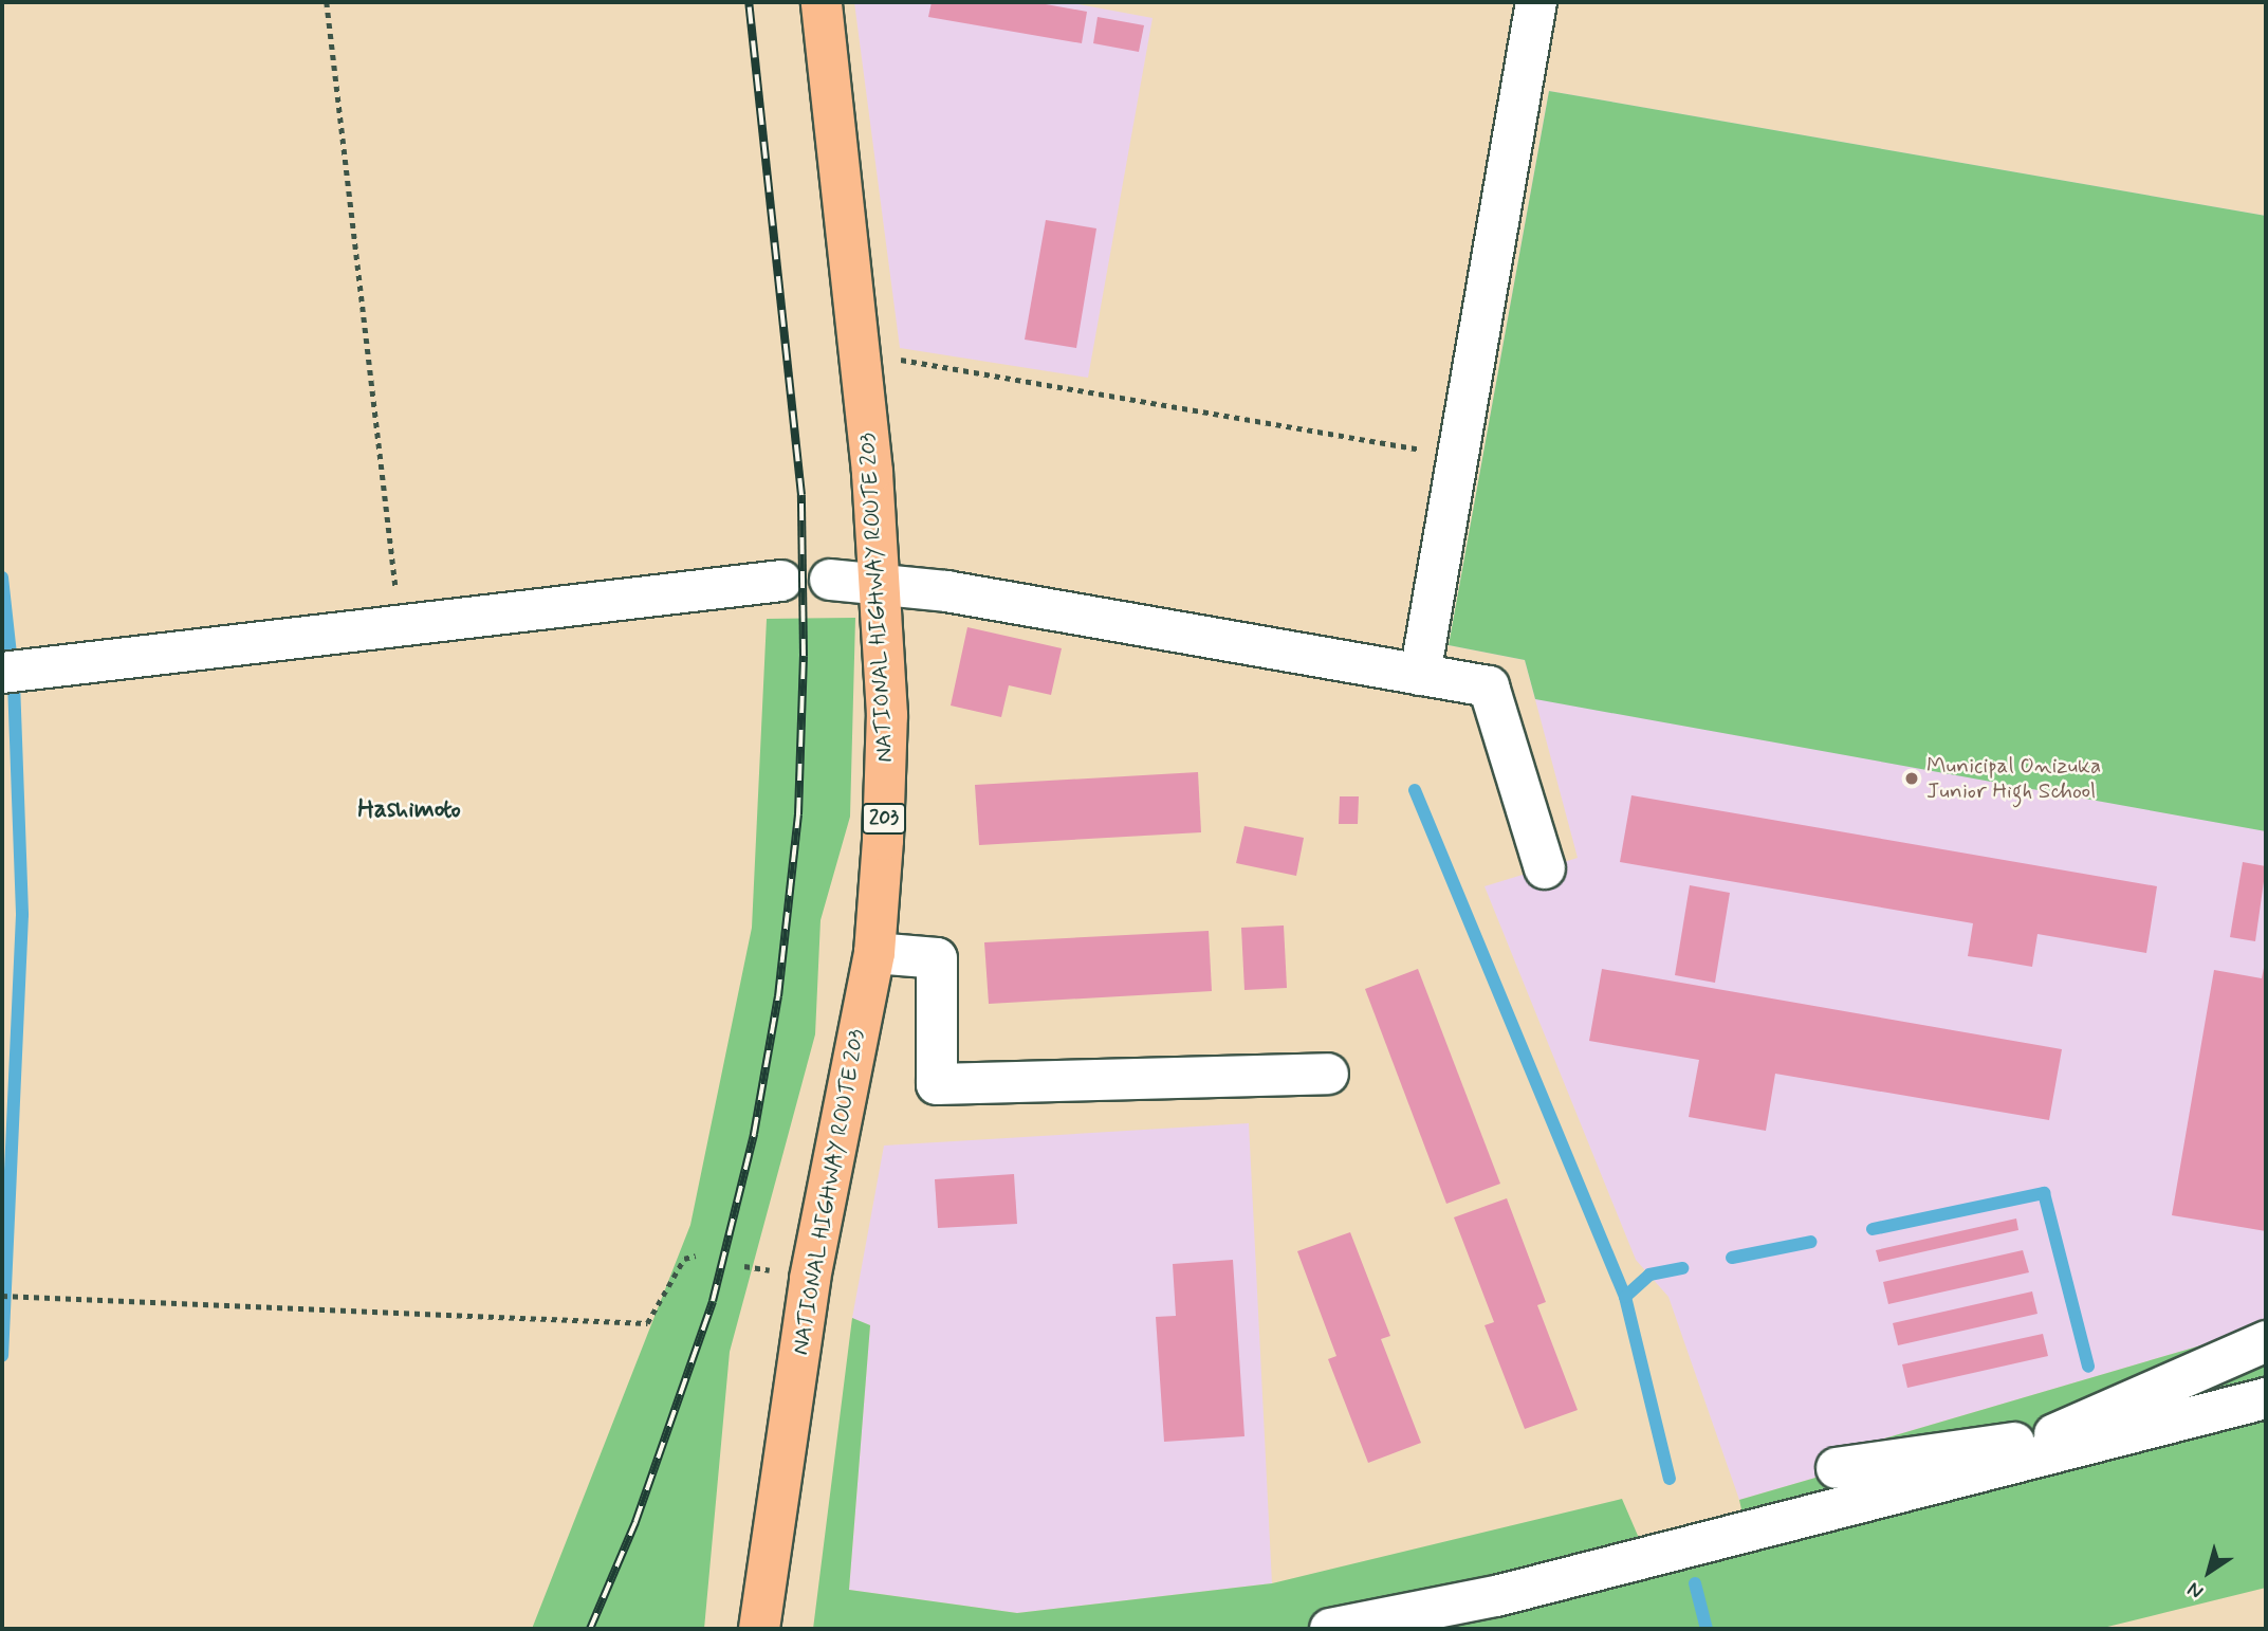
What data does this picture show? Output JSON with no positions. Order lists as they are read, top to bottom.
{
  "streets": {
    "highway": ["NATIONAL HIGHWAY ROUTE 203", "203"]
  },
  "districts": ["Hashimoto"],
  "places": ["Municipal Onizuka Junior High School"],
  "north": "bottom left"
}
